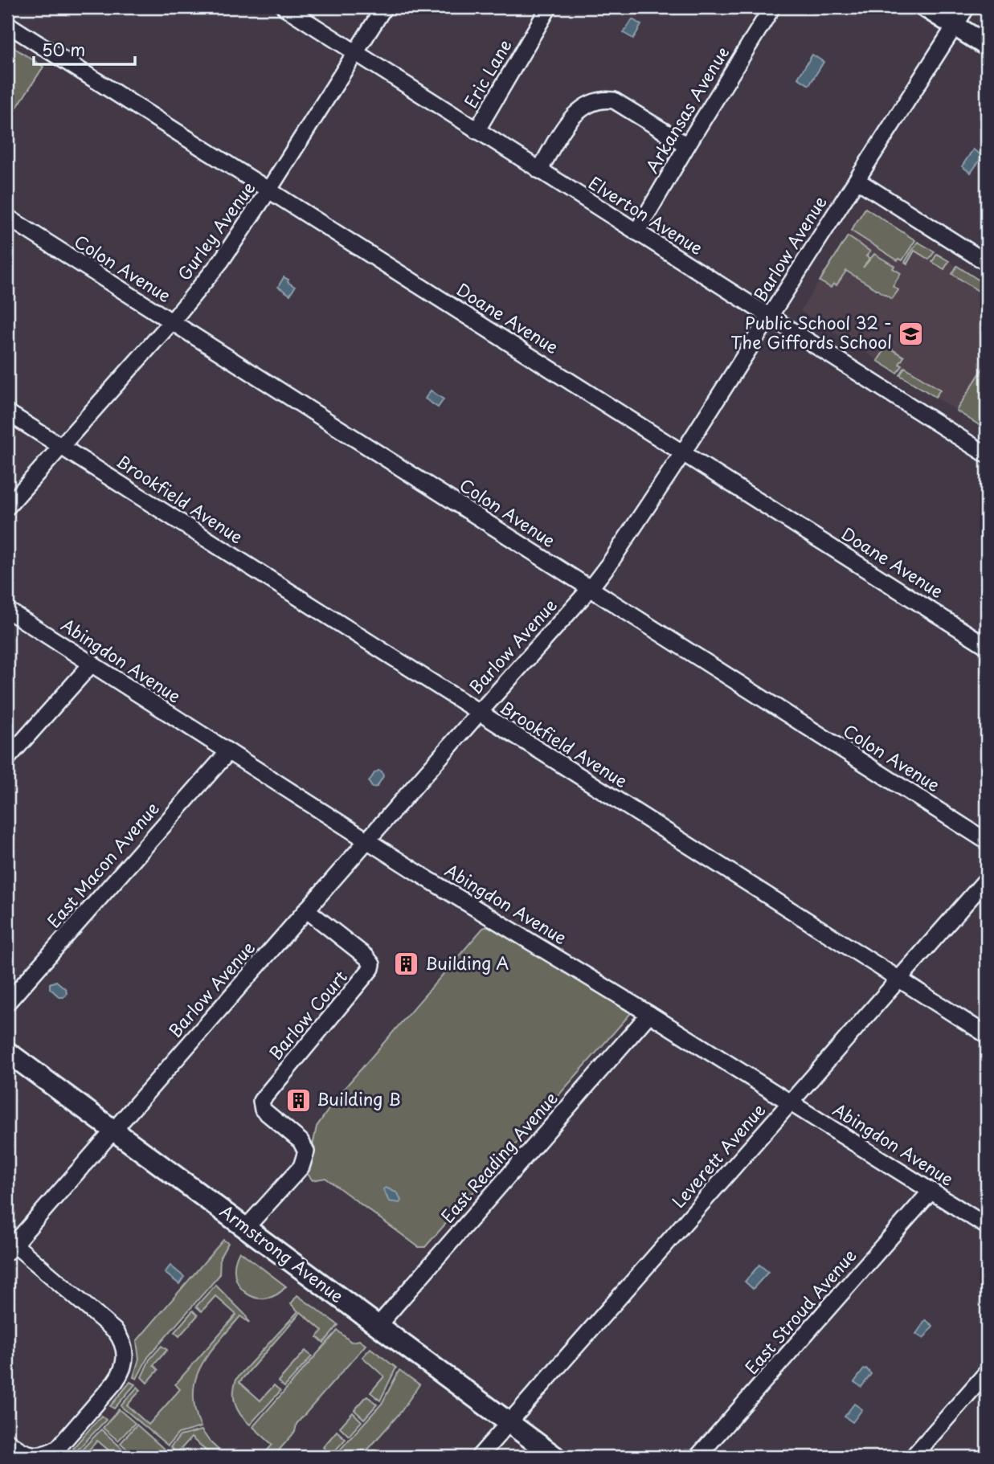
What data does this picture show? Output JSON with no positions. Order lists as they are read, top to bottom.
{
  "streets": {
    "street": [
      "Eric Lane",
      "Arkansas Avenue",
      "Elverton Avenue",
      "Gurley Avenue",
      "Barlow Avenue",
      "Colon Avenue",
      "Doane Avenue",
      "Brookfield Avenue",
      "Abingdon Avenue",
      "East Macon Avenue",
      "Barlow Court",
      "Leverett Avenue",
      "East Reading Avenue",
      "Armstrong Avenue",
      "East Stroud Avenue"
    ]
  },
  "crossings": [
    ["Eric Lane", "Elverton Avenue"],
    ["Arkansas Avenue", "Elverton Avenue"],
    ["Elverton Avenue", "Gurley Avenue"],
    ["Elverton Avenue", "Barlow Avenue"],
    ["Gurley Avenue", "Colon Avenue"],
    ["Gurley Avenue", "Doane Avenue"],
    ["Gurley Avenue", "Brookfield Avenue"],
    ["Barlow Avenue", "Colon Avenue"],
    ["Barlow Avenue", "Doane Avenue"],
    ["Barlow Avenue", "Brookfield Avenue"],
    ["Barlow Avenue", "Abingdon Avenue"],
    ["Barlow Avenue", "Barlow Court"],
    ["Barlow Avenue", "Armstrong Avenue"],
    ["Brookfield Avenue", "Leverett Avenue"],
    ["Abingdon Avenue", "East Macon Avenue"],
    ["Abingdon Avenue", "Leverett Avenue"],
    ["Abingdon Avenue", "East Reading Avenue"],
    ["Abingdon Avenue", "East Stroud Avenue"],
    ["Barlow Court", "Armstrong Avenue"],
    ["Leverett Avenue", "Armstrong Avenue"],
    ["East Reading Avenue", "Armstrong Avenue"]
  ],
  "places": {
    "school or university": ["Public School 32 - The Giffords School"],
    "building": ["Building A", "Building B"]
  },
  "scale_bar": "50 m"
}
